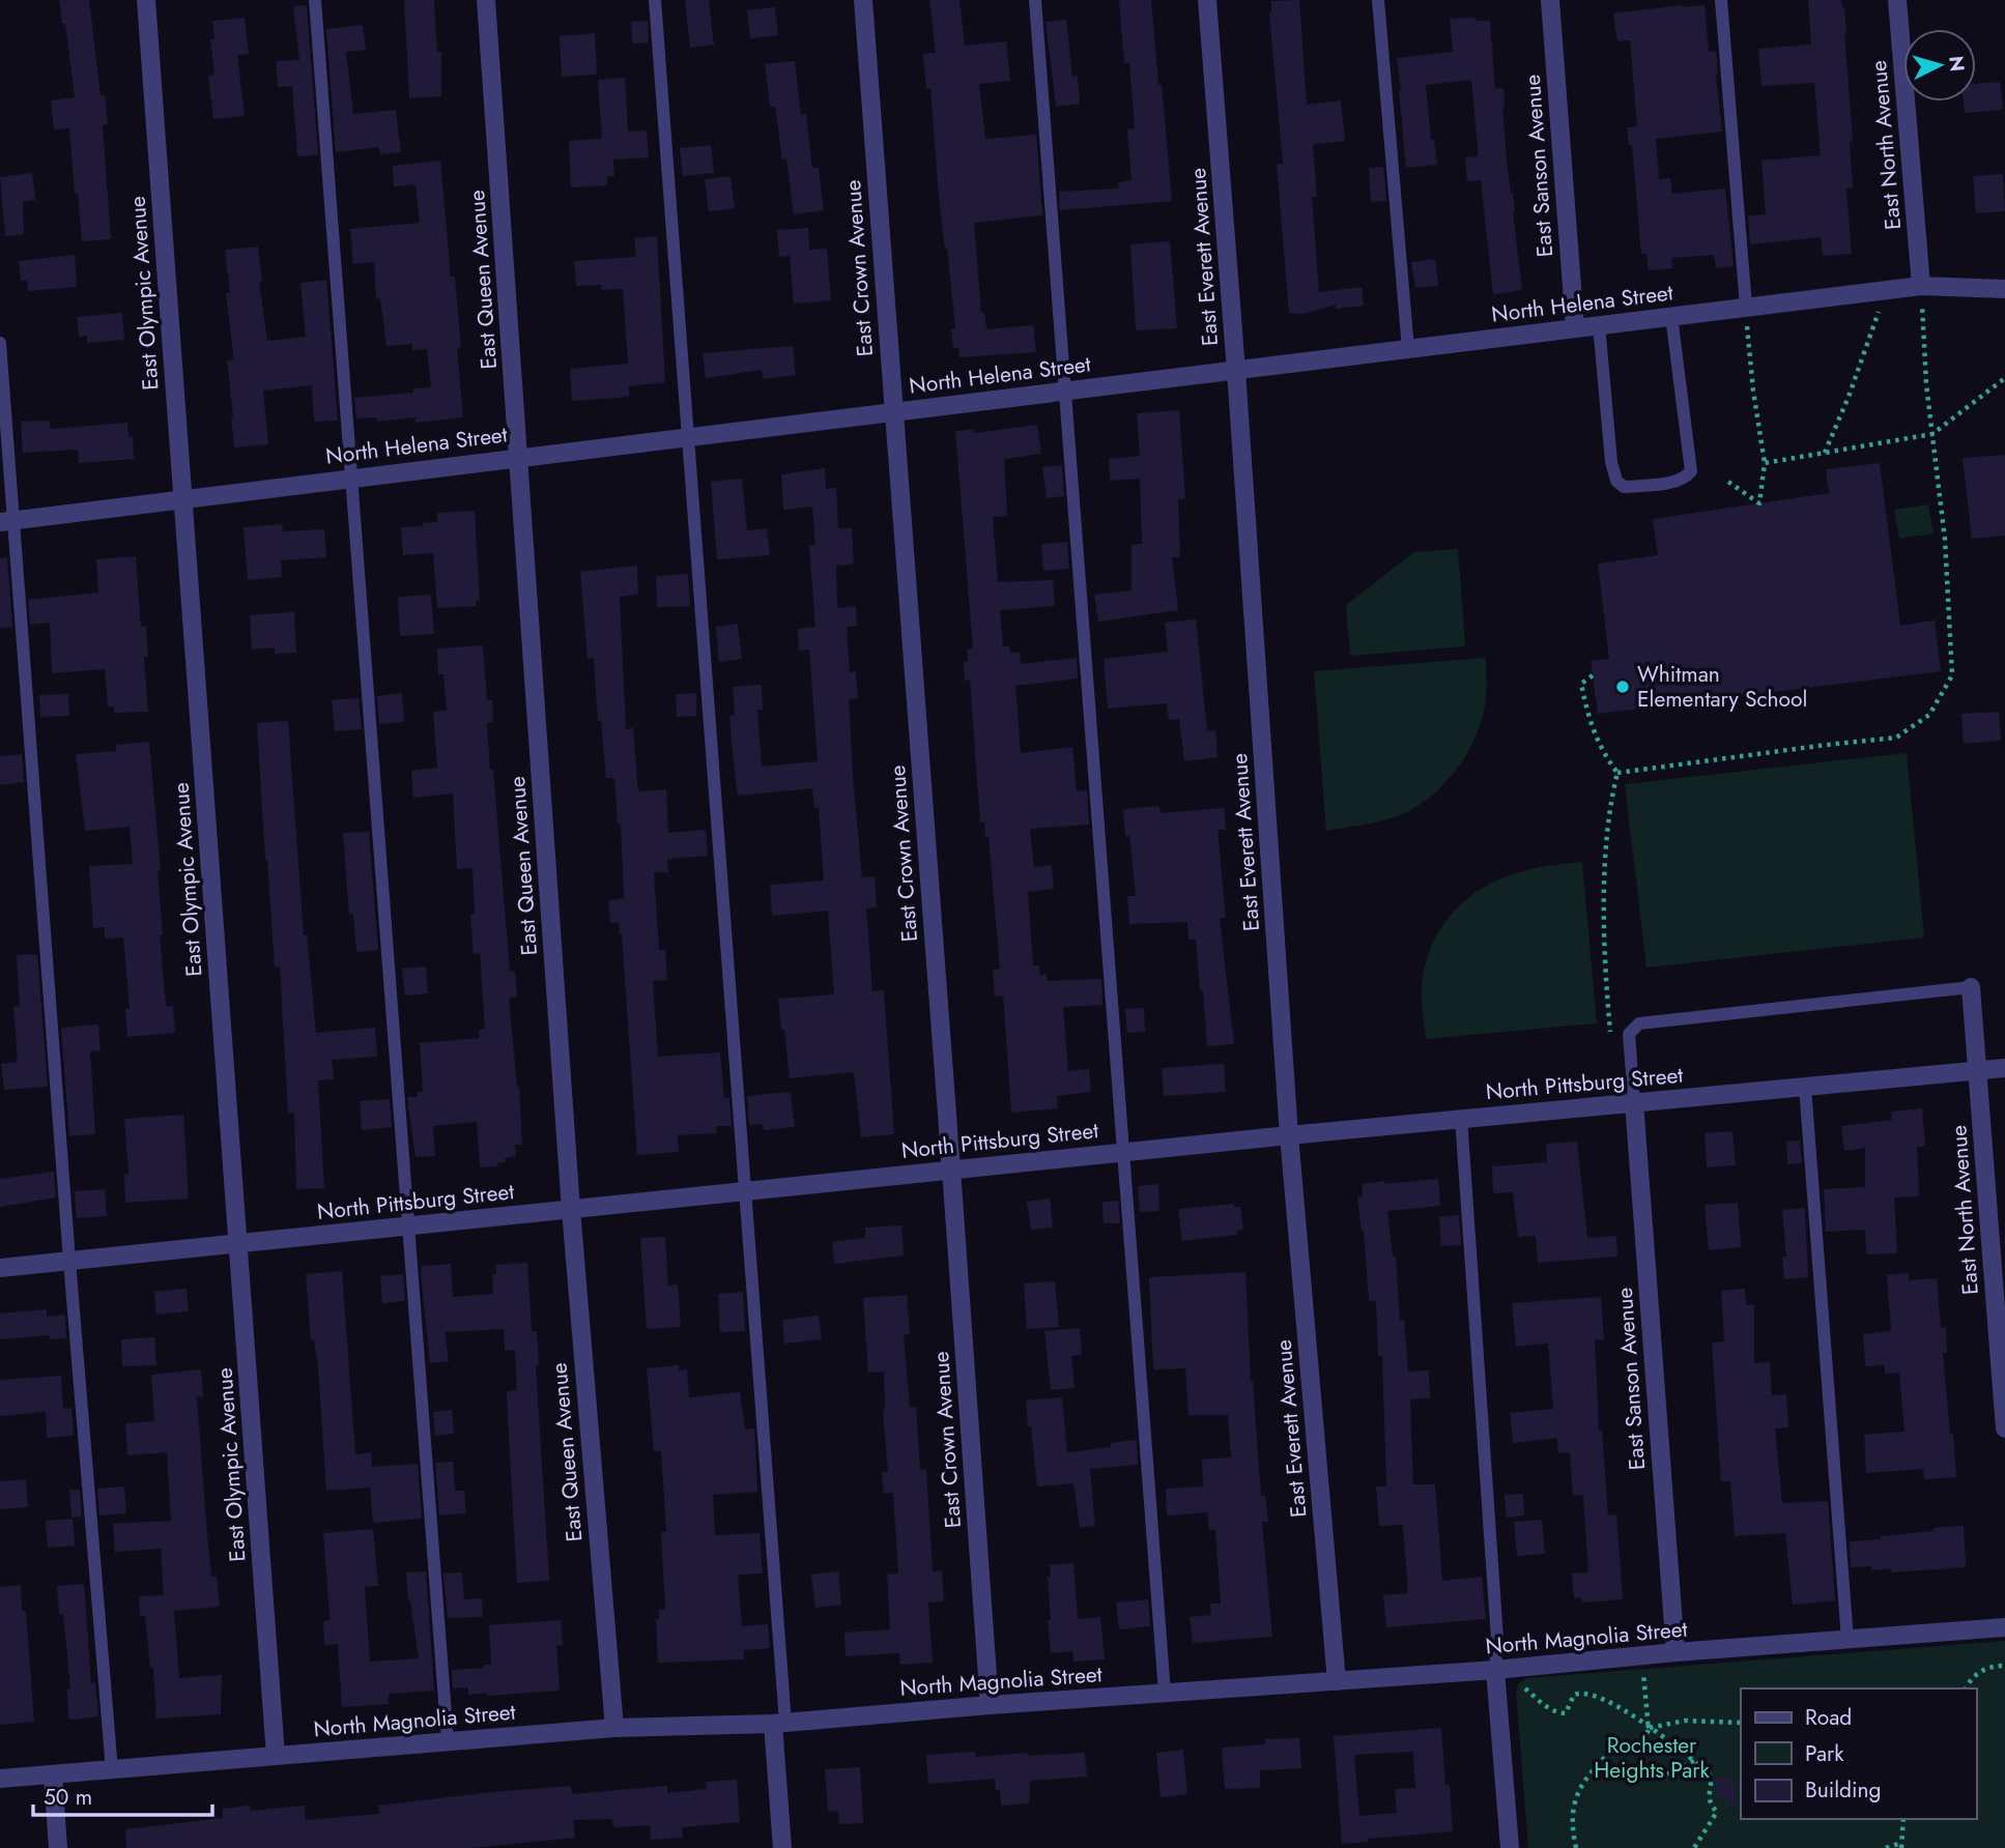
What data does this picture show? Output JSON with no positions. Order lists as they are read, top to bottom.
{
  "streets": {
    "street": [
      "East North Avenue",
      "East Sanson Avenue",
      "East Everett Avenue",
      "East Crown Avenue",
      "East Queen Avenue",
      "East Olympic Avenue",
      "North Helena Street",
      "North Pittsburg Street",
      "North Magnolia Street"
    ]
  },
  "crossings": [
    ["East North Avenue", "North Helena Street"],
    ["East North Avenue", "North Pittsburg Street"],
    ["East Sanson Avenue", "North Helena Street"],
    ["East Sanson Avenue", "North Pittsburg Street"],
    ["East Sanson Avenue", "North Magnolia Street"],
    ["East Everett Avenue", "North Helena Street"],
    ["East Everett Avenue", "North Pittsburg Street"],
    ["East Everett Avenue", "North Magnolia Street"],
    ["East Crown Avenue", "North Helena Street"],
    ["East Crown Avenue", "North Pittsburg Street"],
    ["East Crown Avenue", "North Magnolia Street"],
    ["East Queen Avenue", "North Helena Street"],
    ["East Queen Avenue", "North Pittsburg Street"],
    ["East Queen Avenue", "North Magnolia Street"],
    ["East Olympic Avenue", "North Helena Street"],
    ["East Olympic Avenue", "North Pittsburg Street"],
    ["East Olympic Avenue", "North Magnolia Street"]
  ],
  "parks": ["Rochester Heights Park"],
  "places": ["Whitman Elementary School"],
  "legend": ["Road", "Park", "Building"],
  "scale_bar": "50 m",
  "north": "right"
}
